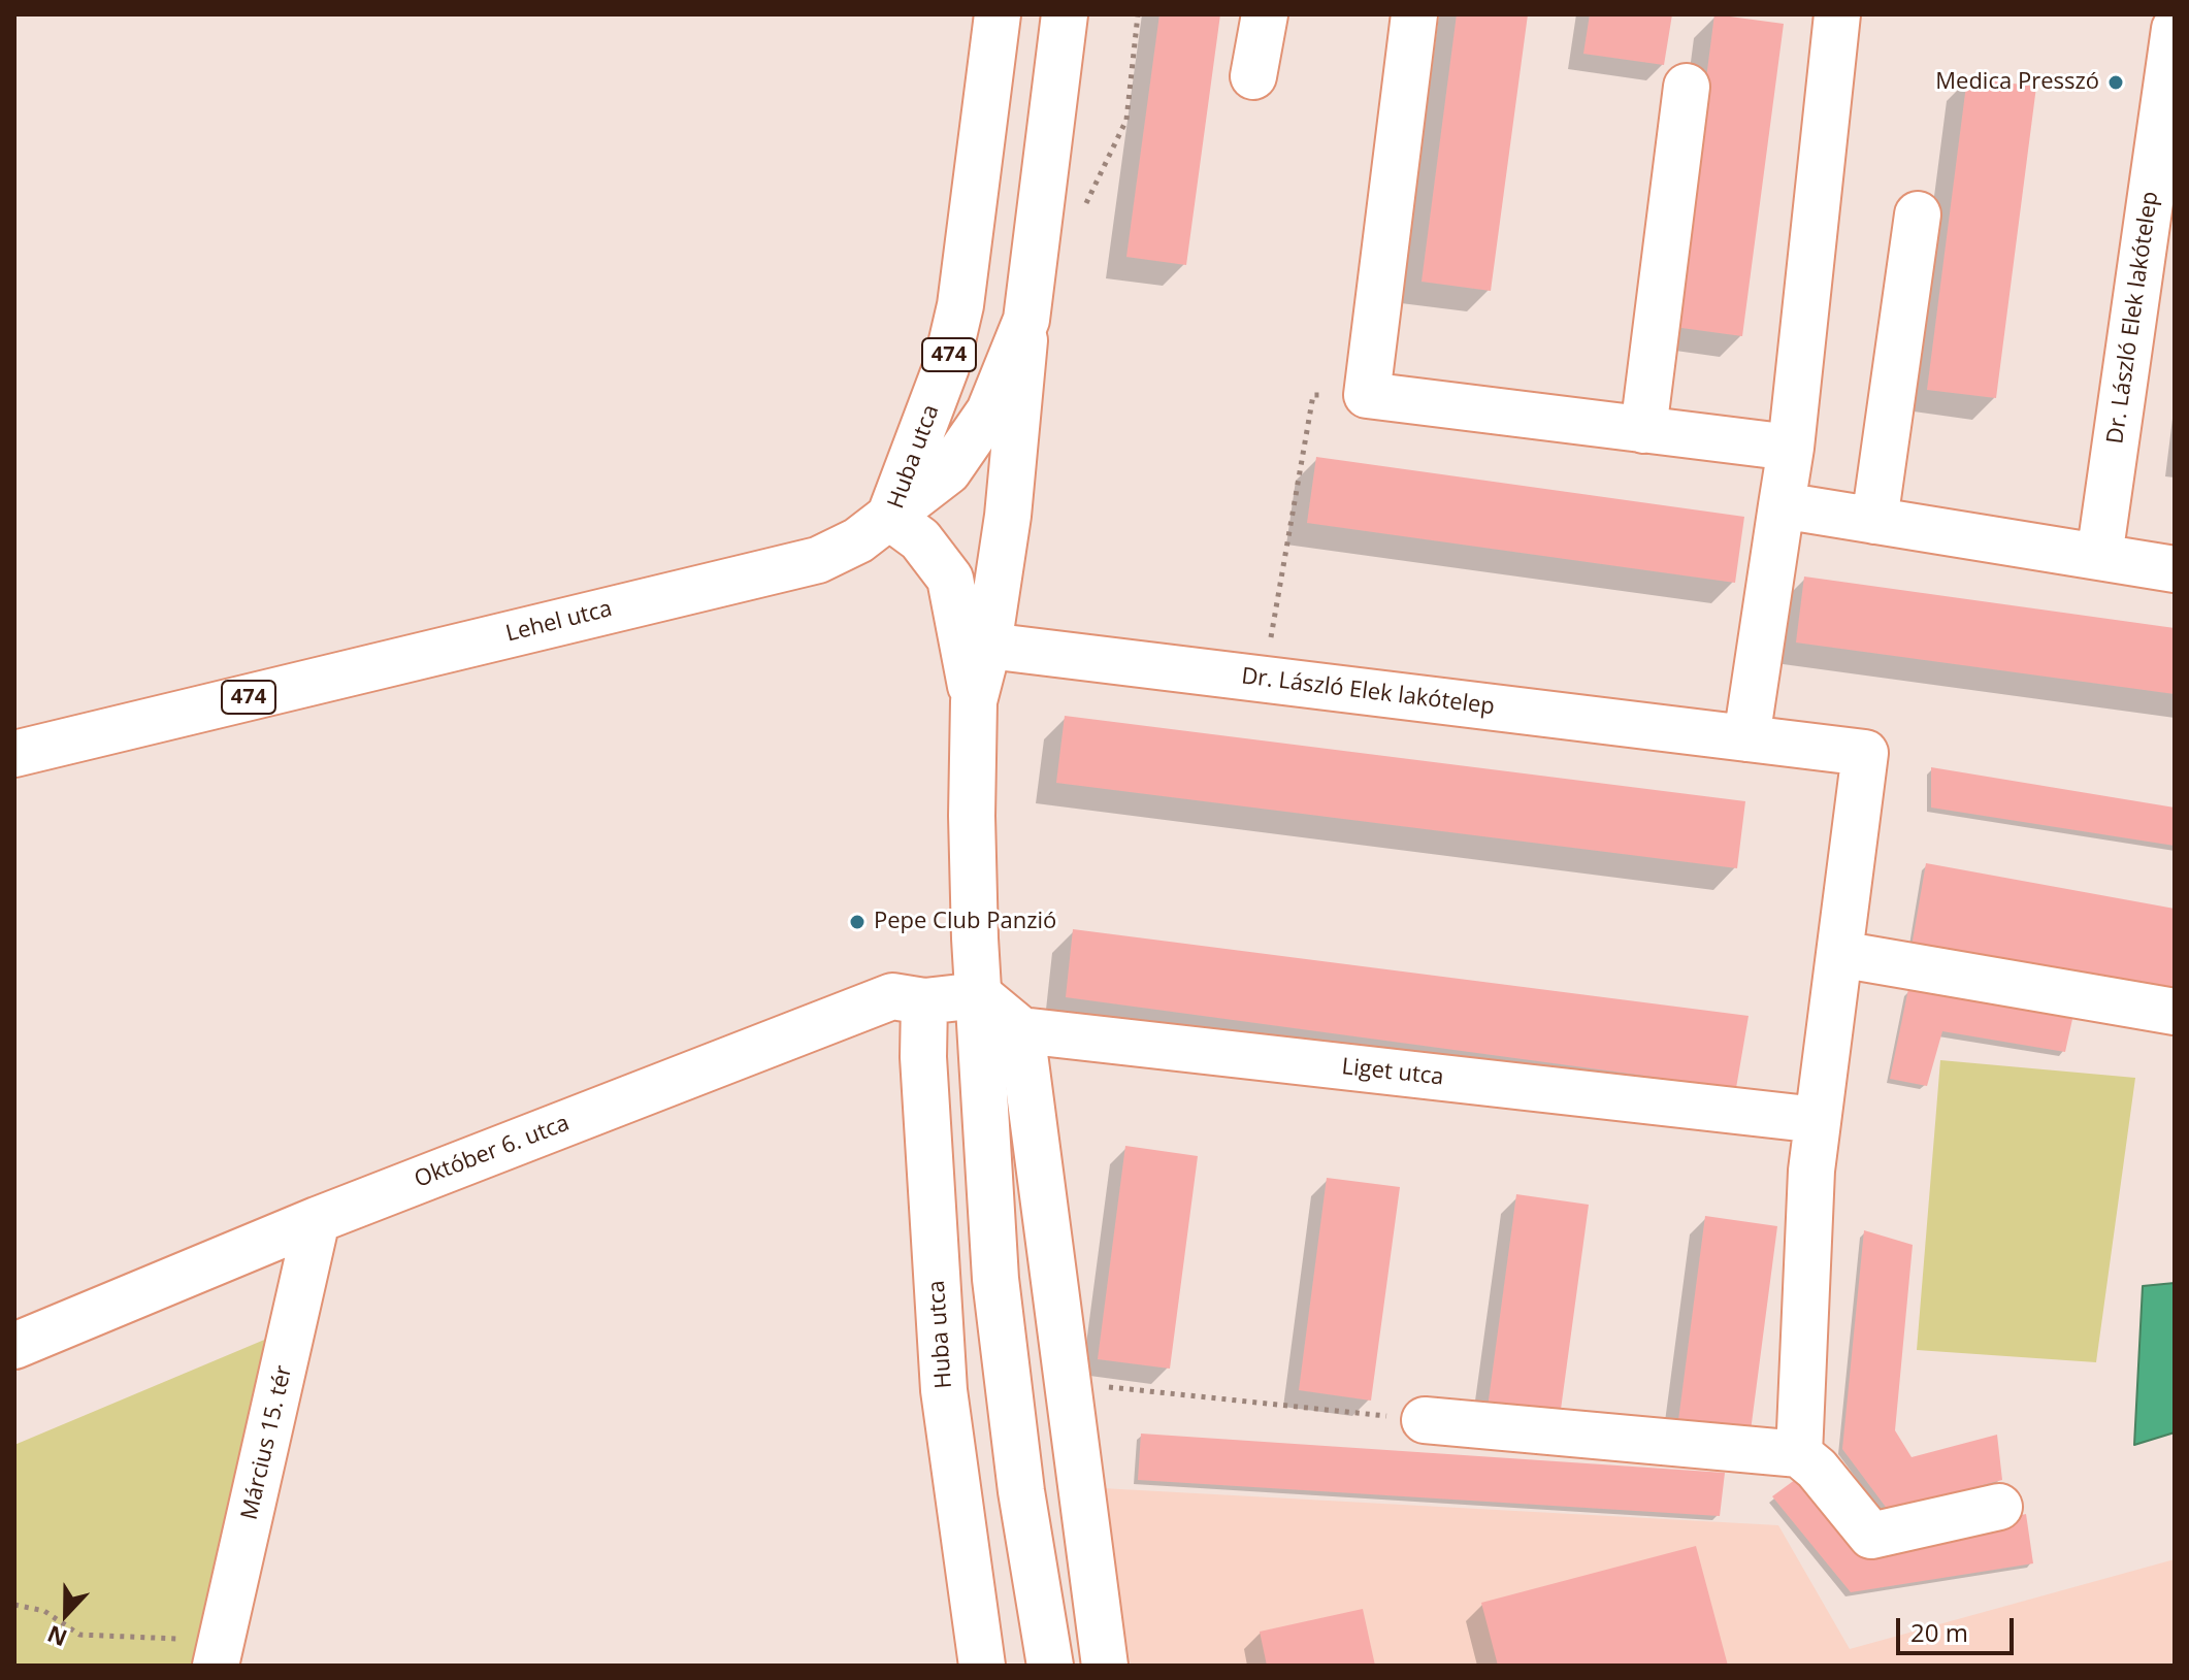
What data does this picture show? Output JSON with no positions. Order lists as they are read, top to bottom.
{
  "streets": {
    "street": [
      "Dr. László Elek lakótelep",
      "474",
      "Huba utca",
      "Lehel utca",
      "Liget utca",
      "Október 6. utca",
      "Március 15. tér"
    ]
  },
  "crossings": [
    ["Dr. László Elek lakótelep", "Huba utca"],
    ["Huba utca", "Lehel utca"],
    ["Huba utca", "Október 6. utca"],
    ["Október 6. utca", "Március 15. tér"]
  ],
  "places": ["Medica Presszó", "Pepe Club Panzió"],
  "scale_bar": "20 m",
  "north": "bottom"
}
